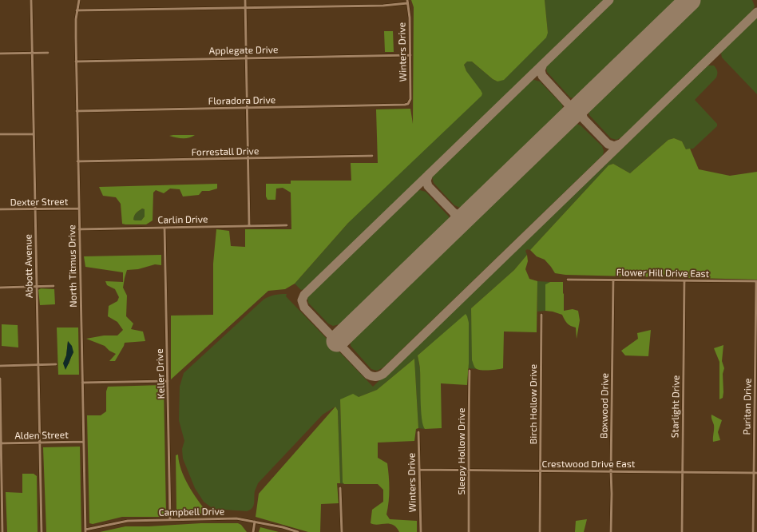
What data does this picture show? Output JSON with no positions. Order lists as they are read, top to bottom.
{
  "streets": {
    "street": [
      "Applegate Drive",
      "Winters Drive",
      "Floradora Drive",
      "Forrestall Drive",
      "Dexter Street",
      "Carlin Drive",
      "Abbott Avenue",
      "North Titmus Drive",
      "Flower Hill Drive East",
      "Keller Drive",
      "Birch Hollow Drive",
      "Boxwood Drive",
      "Starlight Drive",
      "Puritan Drive",
      "Alden Street",
      "Sleepy Hollow Drive",
      "Crestwood Drive East",
      "Campbell Drive"
    ]
  },
  "crossings": [
    ["Applegate Drive", "Winters Drive"],
    ["Applegate Drive", "North Titmus Drive"],
    ["Winters Drive", "Floradora Drive"],
    ["Winters Drive", "Crestwood Drive East"],
    ["Floradora Drive", "North Titmus Drive"],
    ["Forrestall Drive", "North Titmus Drive"],
    ["Dexter Street", "Abbott Avenue"],
    ["Dexter Street", "North Titmus Drive"],
    ["Carlin Drive", "North Titmus Drive"],
    ["Carlin Drive", "Keller Drive"],
    ["Abbott Avenue", "Alden Street"],
    ["North Titmus Drive", "Alden Street"],
    ["North Titmus Drive", "Campbell Drive"],
    ["Flower Hill Drive East", "Boxwood Drive"],
    ["Flower Hill Drive East", "Starlight Drive"],
    ["Flower Hill Drive East", "Puritan Drive"],
    ["Keller Drive", "Campbell Drive"],
    ["Birch Hollow Drive", "Crestwood Drive East"],
    ["Boxwood Drive", "Crestwood Drive East"],
    ["Starlight Drive", "Crestwood Drive East"],
    ["Puritan Drive", "Crestwood Drive East"],
    ["Sleepy Hollow Drive", "Crestwood Drive East"]
  ]
}
